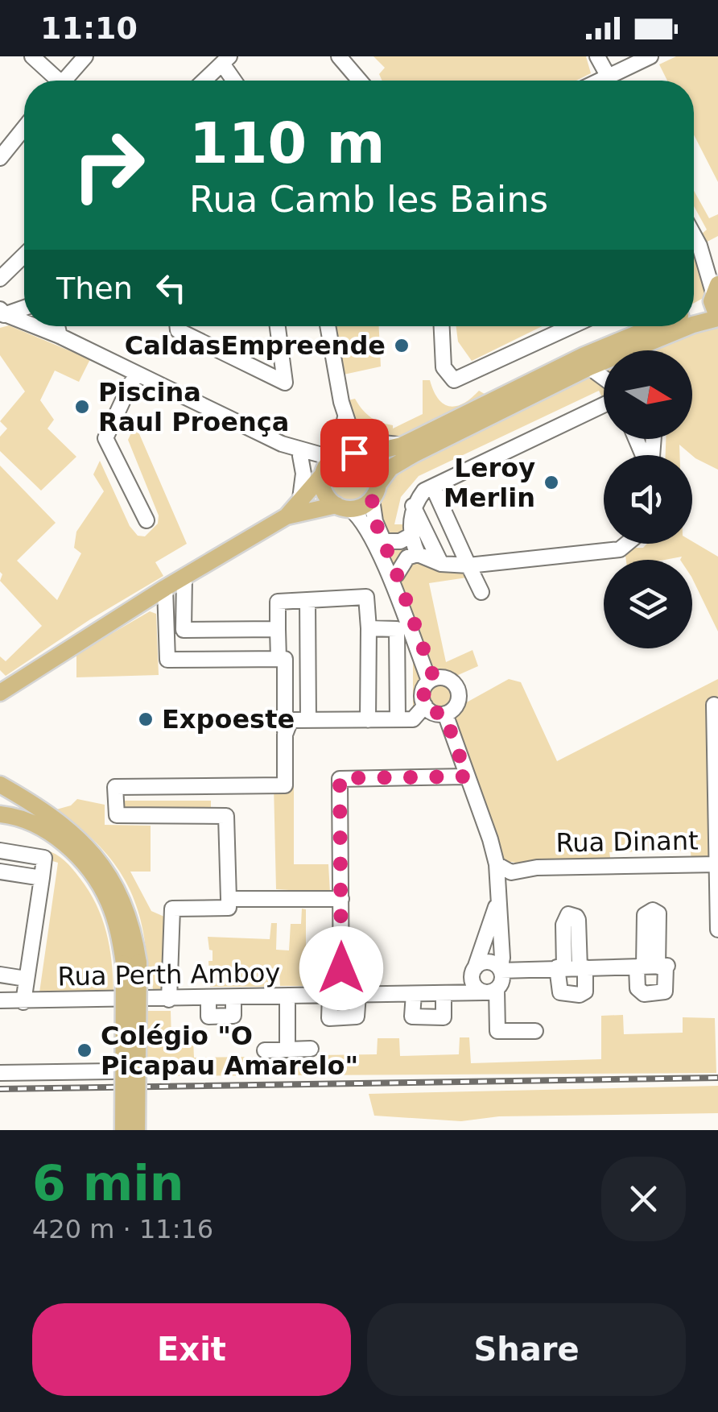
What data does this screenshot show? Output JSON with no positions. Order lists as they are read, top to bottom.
{
  "streets": {
    "street": ["Rua Dinant", "Rua Perth Amboy"]
  },
  "places": [
    "CaldasEmpreende",
    "Piscina Raul Proença",
    "Leroy Merlin",
    "Expoeste",
    "Colégio \"O Picapau Amarelo\""
  ],
  "north": "right",
  "page": {
    "status": "11:10",
    "turn": ["110 m", "Rua Camb les Bains"],
    "then": "Then",
    "heading": ["6 min", "420 m · 11:16"],
    "buttons": ["Exit", "Share"]
  }
}
